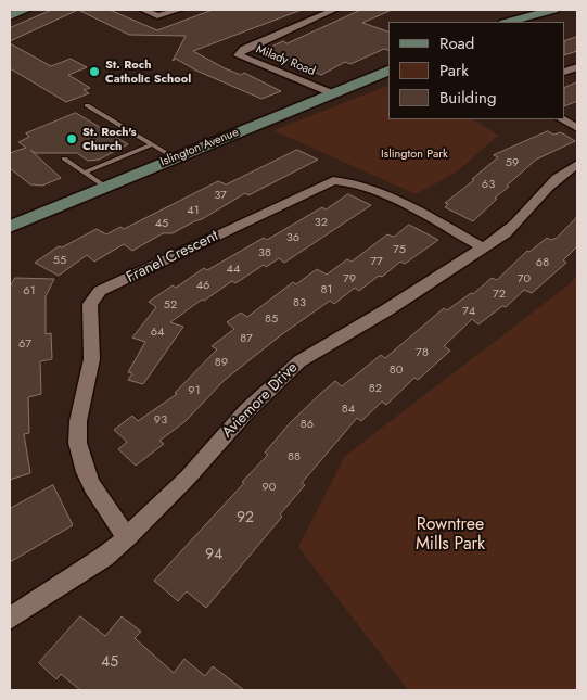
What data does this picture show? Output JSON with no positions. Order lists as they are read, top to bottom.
{
  "streets": {
    "main road": ["Islington Avenue"],
    "street": ["Milady Road", "Franel Crescent", "Aviemore Drive"]
  },
  "crossings": [
    ["Milady Road", "Islington Avenue"],
    ["Franel Crescent", "Aviemore Drive"]
  ],
  "parks": ["Islington Park", "Rowntree Mills Park"],
  "places": ["St. Roch Catholic School", "St. Roch's Church"],
  "house_numbers": [
    "59",
    "63",
    "37",
    "41",
    "32",
    "45",
    "36",
    "75",
    "38",
    "55",
    "77",
    "68",
    "44",
    "79",
    "70",
    "46",
    "81",
    "61",
    "72",
    "83",
    "52",
    "74",
    "85",
    "64",
    "87",
    "67",
    "78",
    "89",
    "80",
    "82",
    "91",
    "84",
    "93",
    "86",
    "88",
    "90",
    "92",
    "94",
    "45"
  ],
  "legend": ["Road", "Park", "Building"]
}
